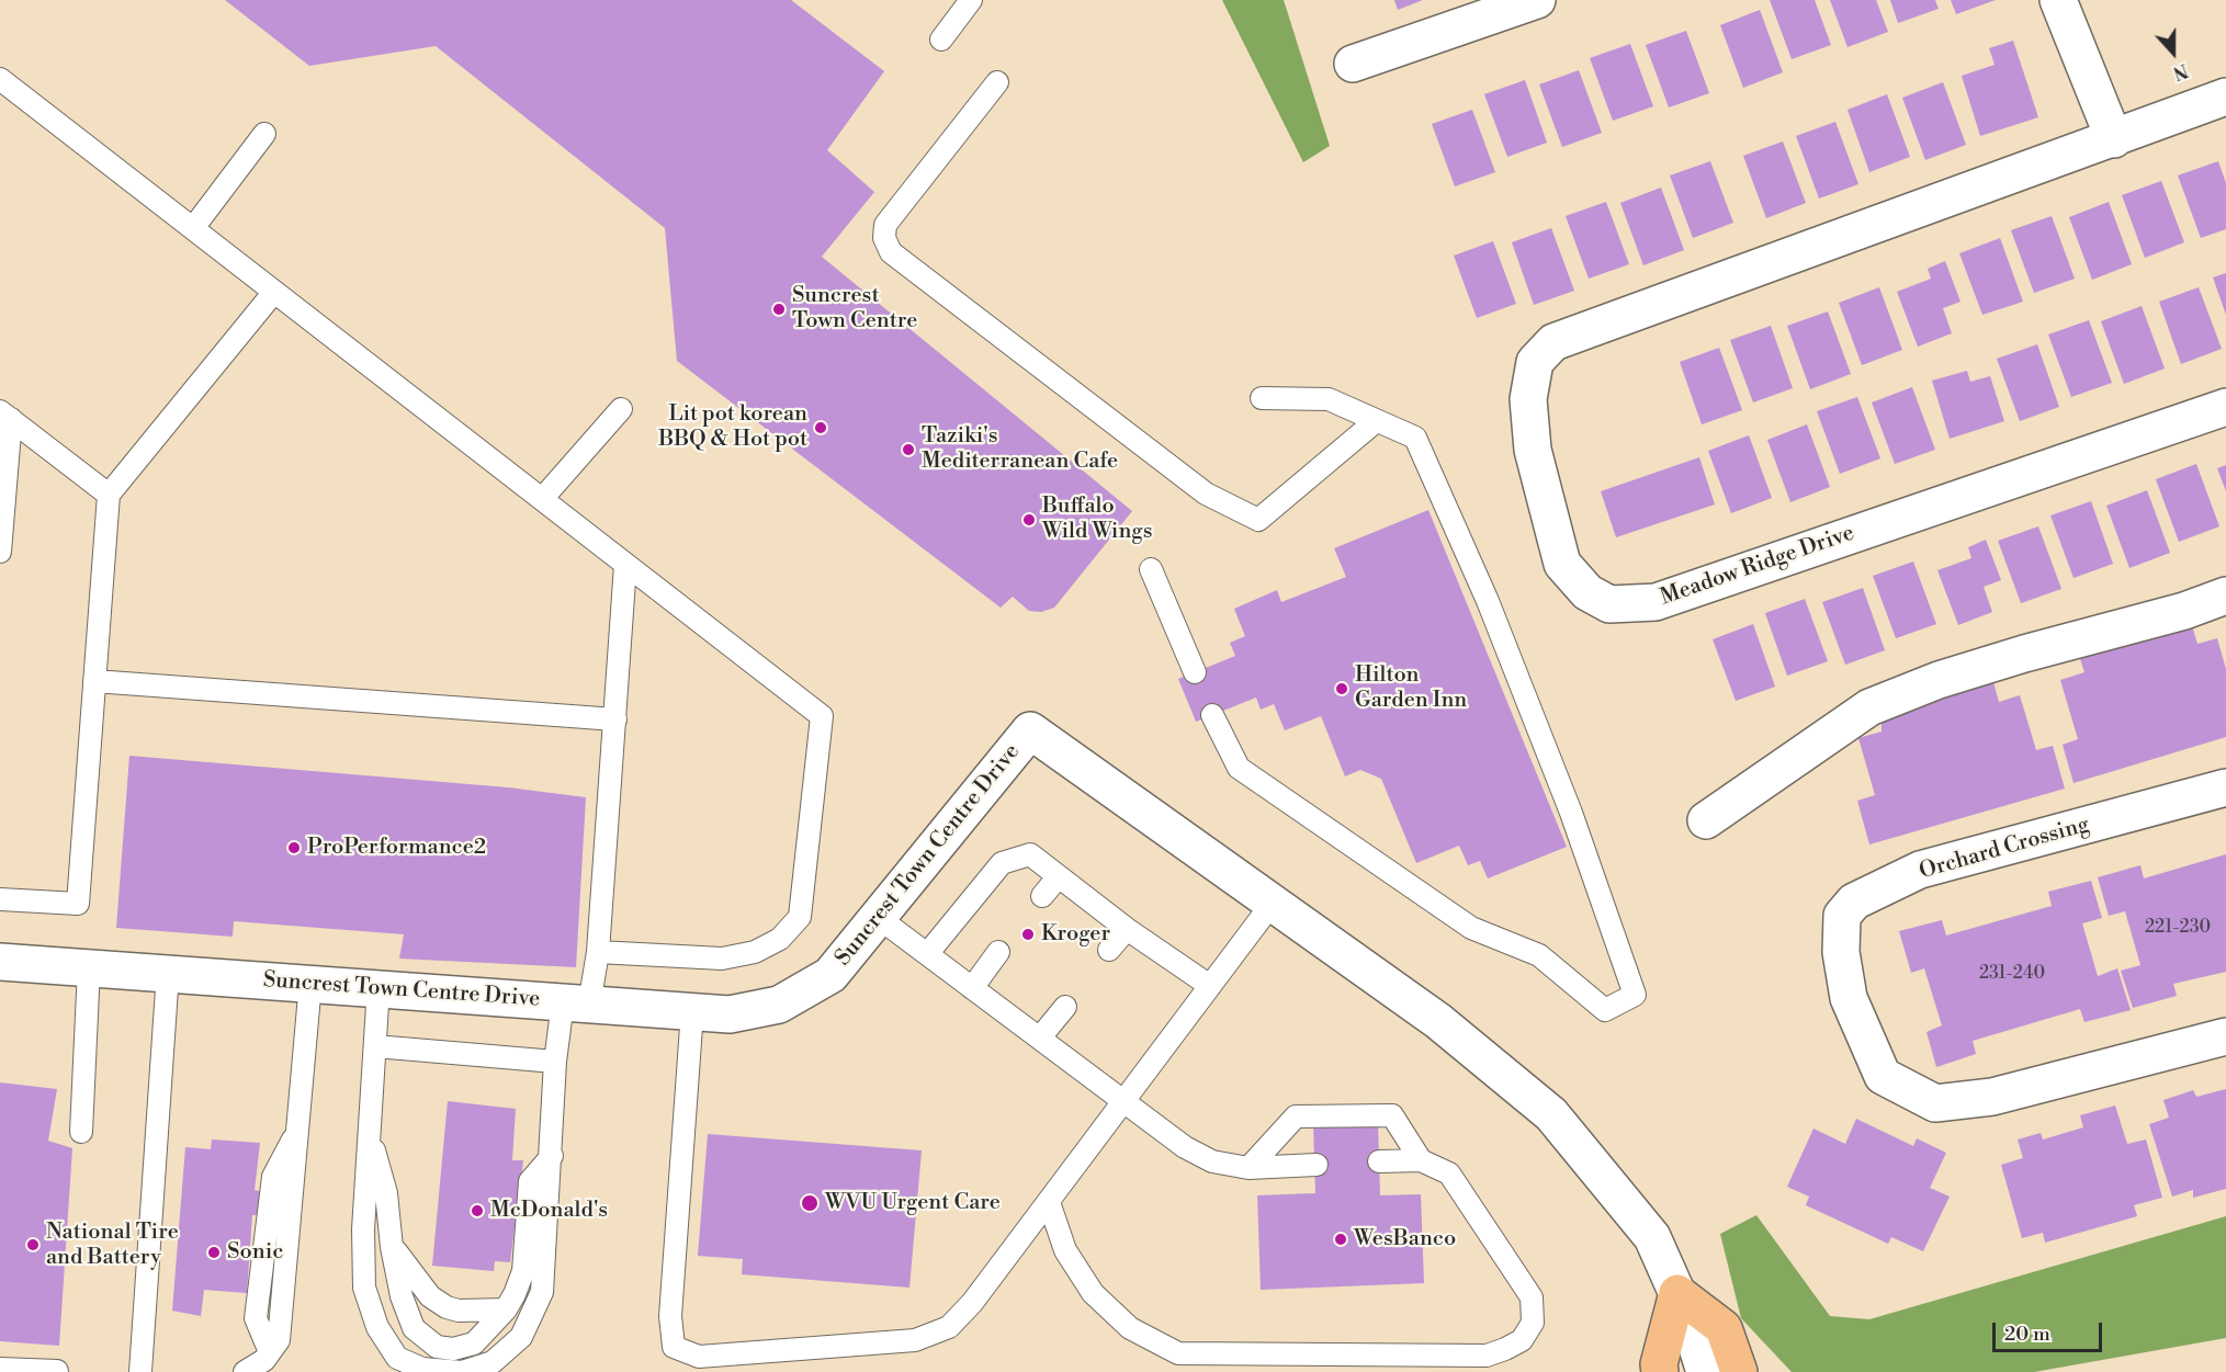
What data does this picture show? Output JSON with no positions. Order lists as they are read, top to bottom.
{
  "streets": {
    "street": ["Meadow Ridge Drive", "Orchard Crossing", "Suncrest Town Centre Drive"]
  },
  "places": [
    "Suncrest Town Centre",
    "Lit pot korean BBQ & Hot pot",
    "Taziki's Mediterranean Cafe",
    "Buffalo Wild Wings",
    "Hilton Garden Inn",
    "ProPerformance2",
    "Kroger",
    "WVU Urgent Care",
    "McDonald's",
    "WesBanco",
    "National Tire and Battery",
    "Sonic"
  ],
  "house_numbers": ["221-230", "231-240"],
  "scale_bar": "20 m",
  "north": "bottom"
}
